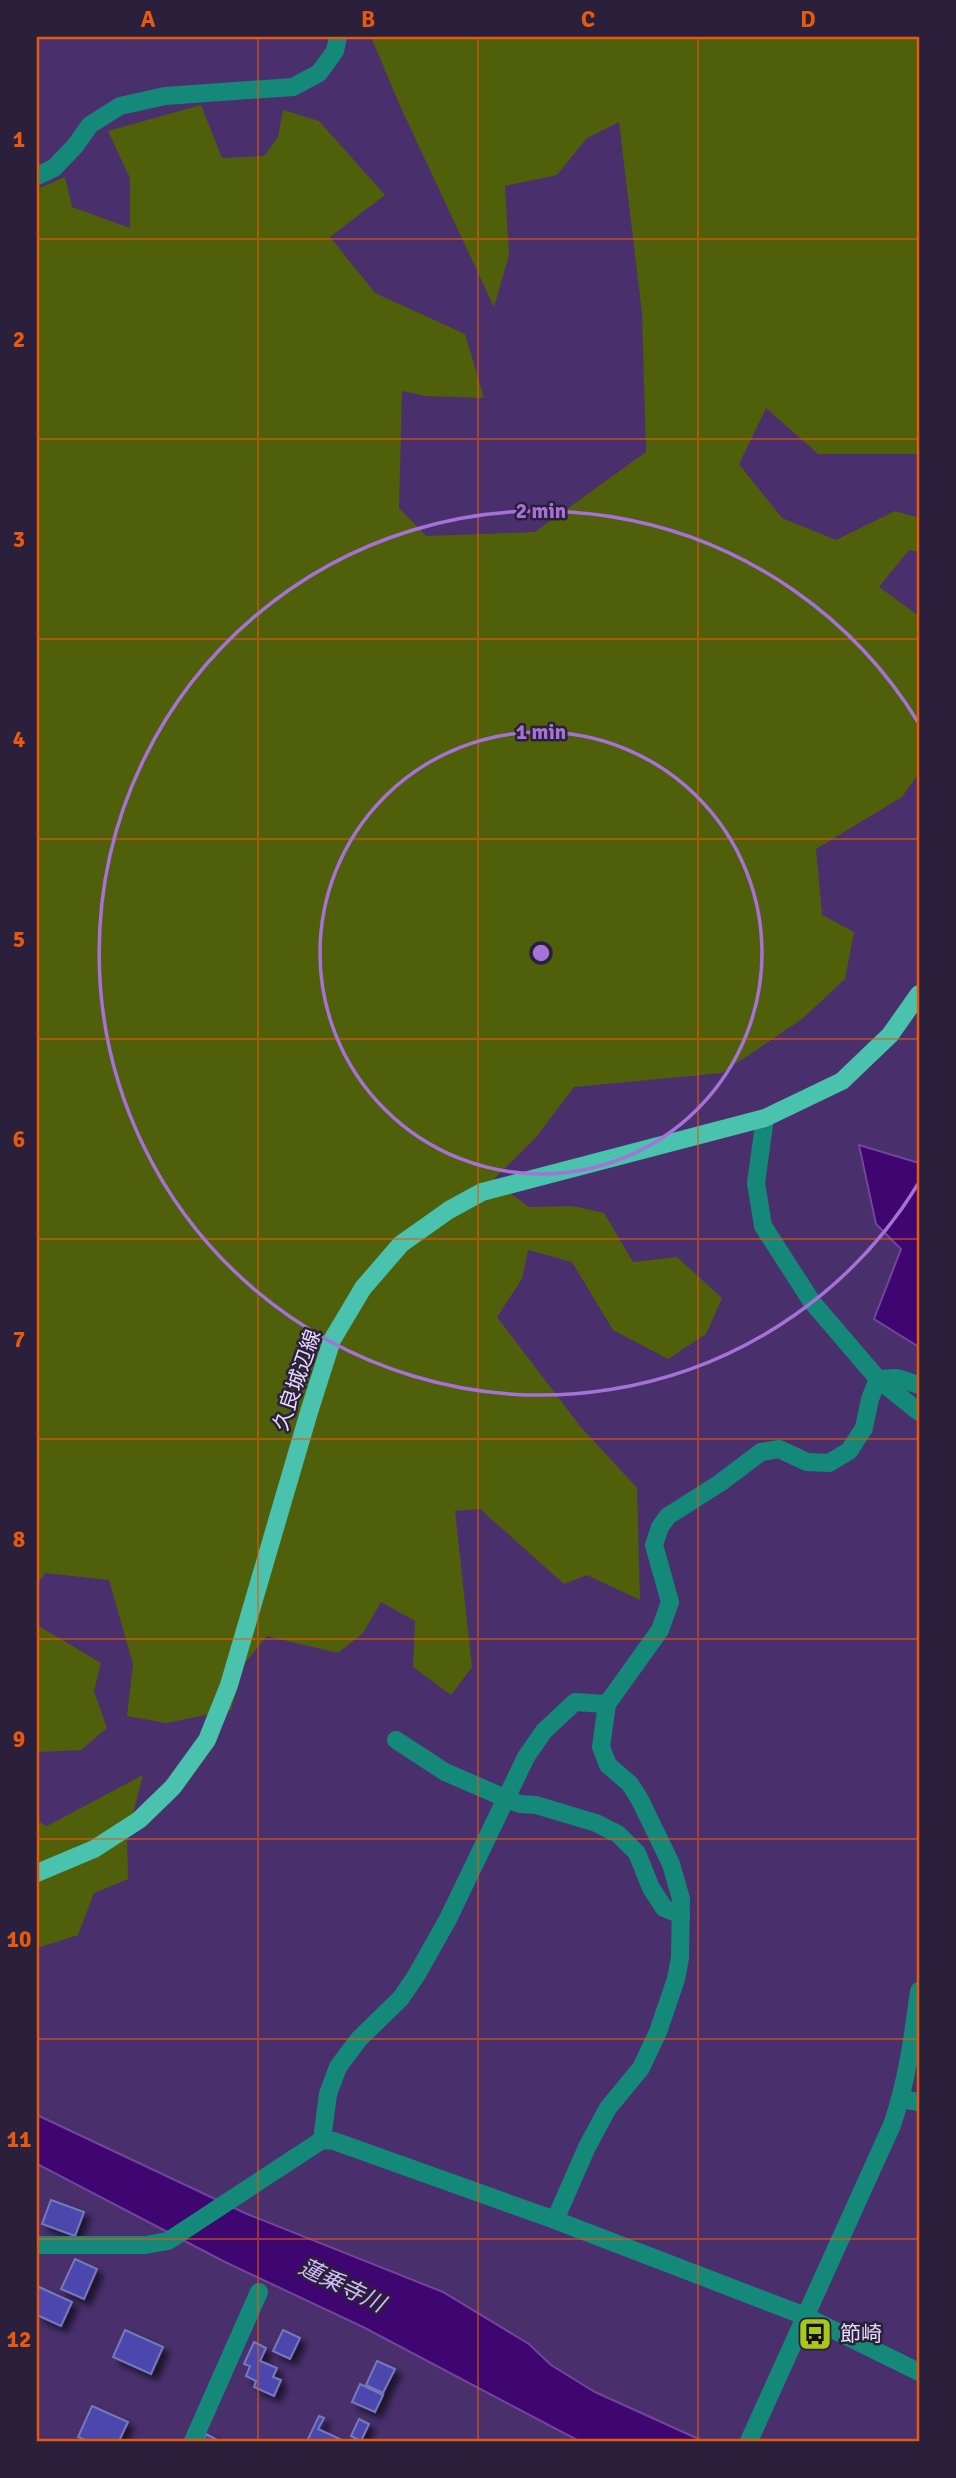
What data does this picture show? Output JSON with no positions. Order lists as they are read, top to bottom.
{
  "streets": {
    "main road": ["久良城辺線"]
  },
  "water": ["蓮乗寺川"],
  "places": {
    "bus stop": ["節崎"]
  },
  "grid": {
    "columns": [
      "A",
      "B",
      "C",
      "D"
    ],
    "rows": [
      "1",
      "2",
      "3",
      "4",
      "5",
      "6",
      "7",
      "8",
      "9",
      "10",
      "11",
      "12"
    ]
  },
  "rings": ["2 min", "1 min"]
}
